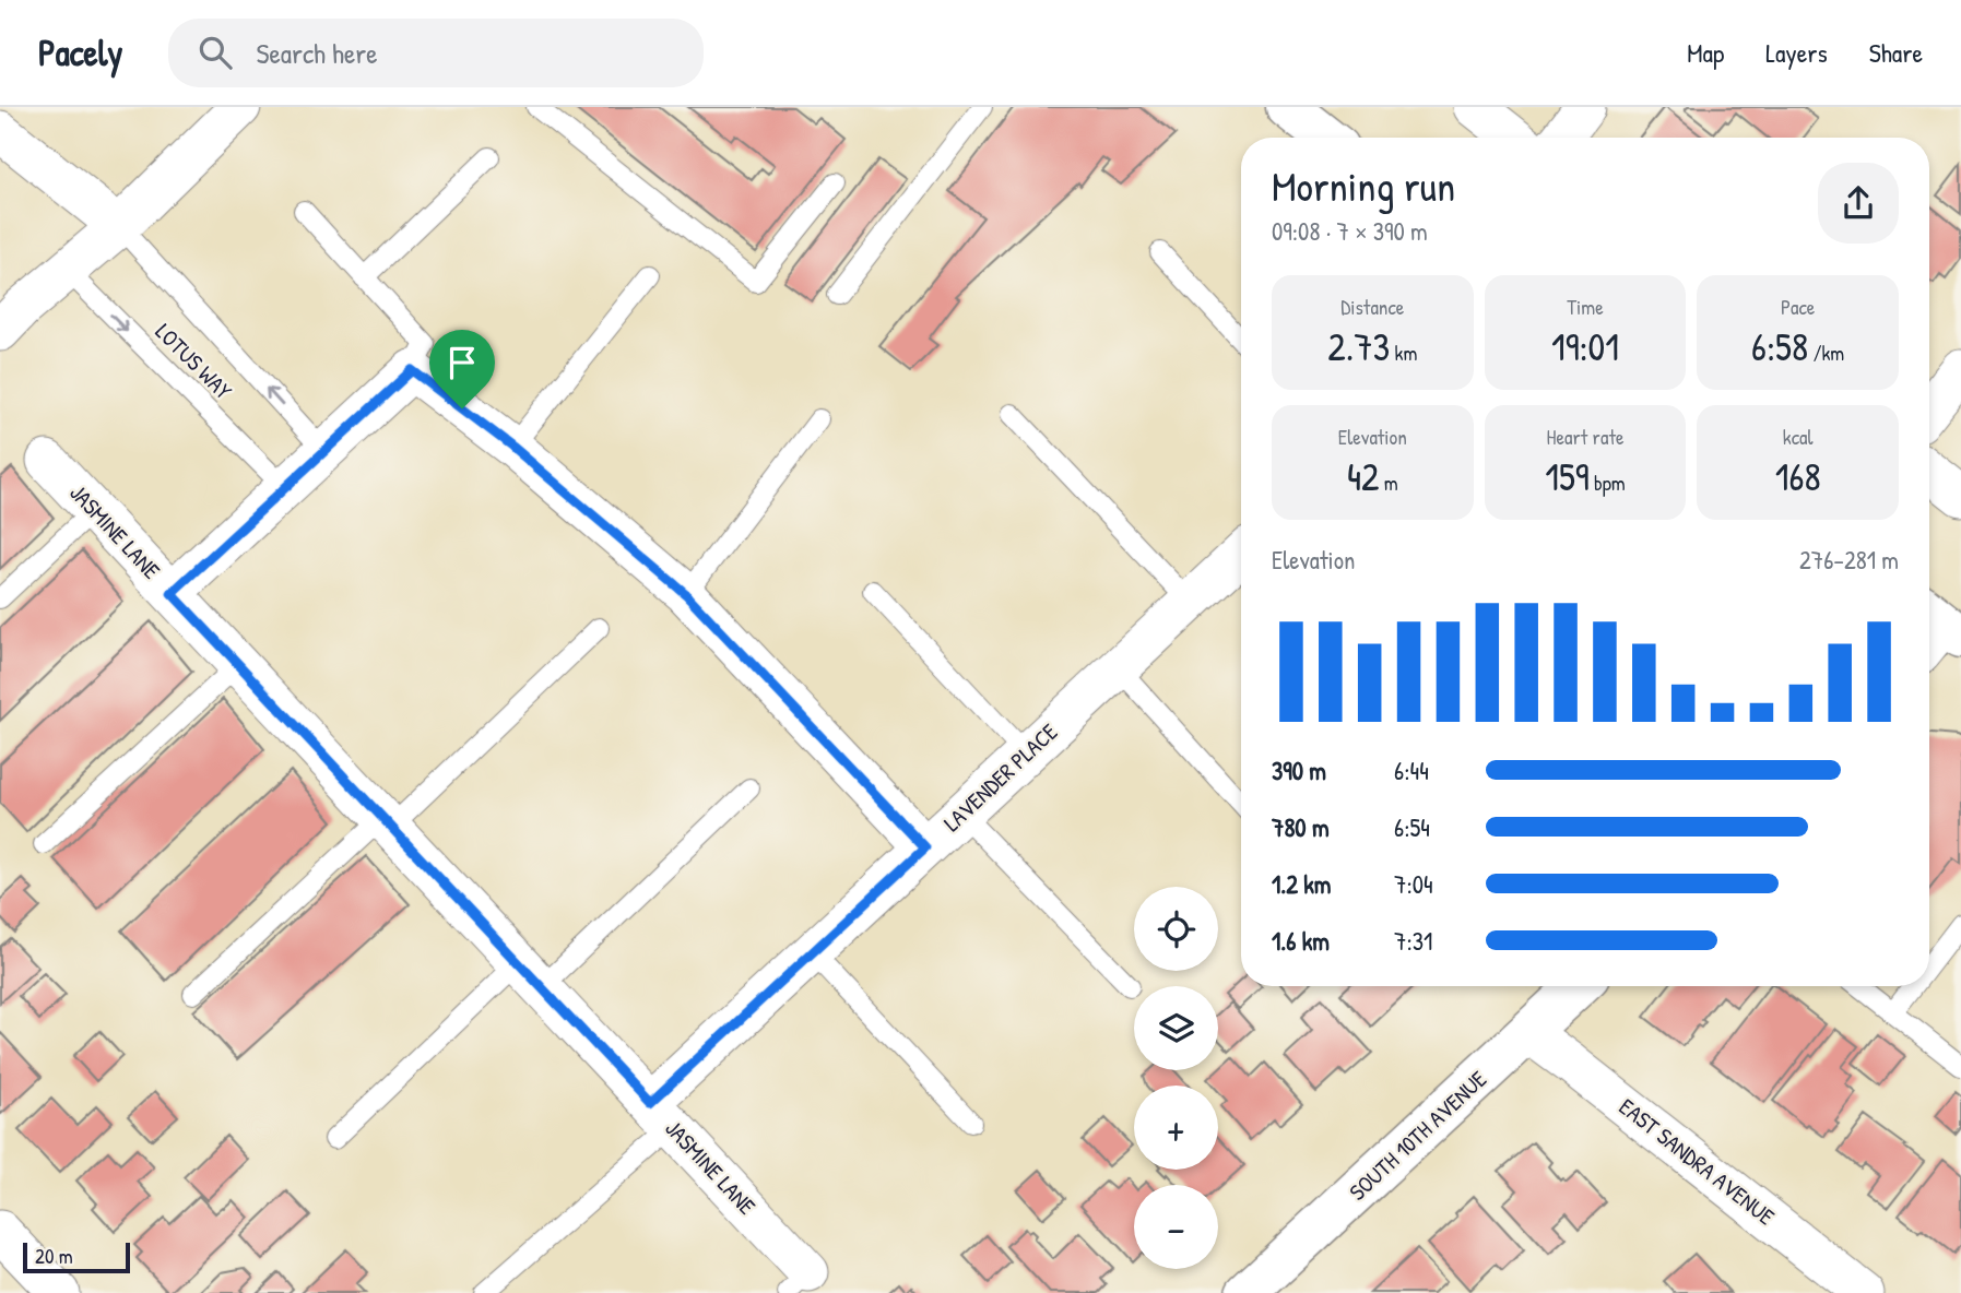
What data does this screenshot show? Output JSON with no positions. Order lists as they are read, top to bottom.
{
  "streets": {
    "street": [
      "JASMINE LANE",
      "LAVENDER PLACE",
      "SOUTH 10TH AVENUE",
      "EAST SANDRA AVENUE"
    ],
    "lane": ["LOTUS WAY"]
  },
  "crossings": [
    ["JASMINE LANE", "LAVENDER PLACE"],
    ["SOUTH 10TH AVENUE", "EAST SANDRA AVENUE"]
  ],
  "scale_bar": "20 m",
  "page": {
    "header": "Pacely",
    "search": "Search here",
    "nav": ["Map", "Layers", "Share"],
    "heading": ["Morning run", "09:08 · 7 × 390 m"],
    "stats": [
      ["Distance", "2.73 km"],
      ["Time", "19:01"],
      ["Pace", "6:58 /km"],
      ["Elevation", "42 m"],
      ["Heart rate", "159 bpm"],
      ["kcal", "168"]
    ],
    "chart": ["Elevation", "276–281 m"],
    "list": [
      {
        "name": "390 m",
        "note": "6:44"
      },
      {
        "name": "780 m",
        "note": "6:54"
      },
      {
        "name": "1.2 km",
        "note": "7:04"
      },
      {
        "name": "1.6 km",
        "note": "7:31"
      }
    ],
    "map_buttons": ["+", "−"],
    "scale": "20 m"
  }
}
